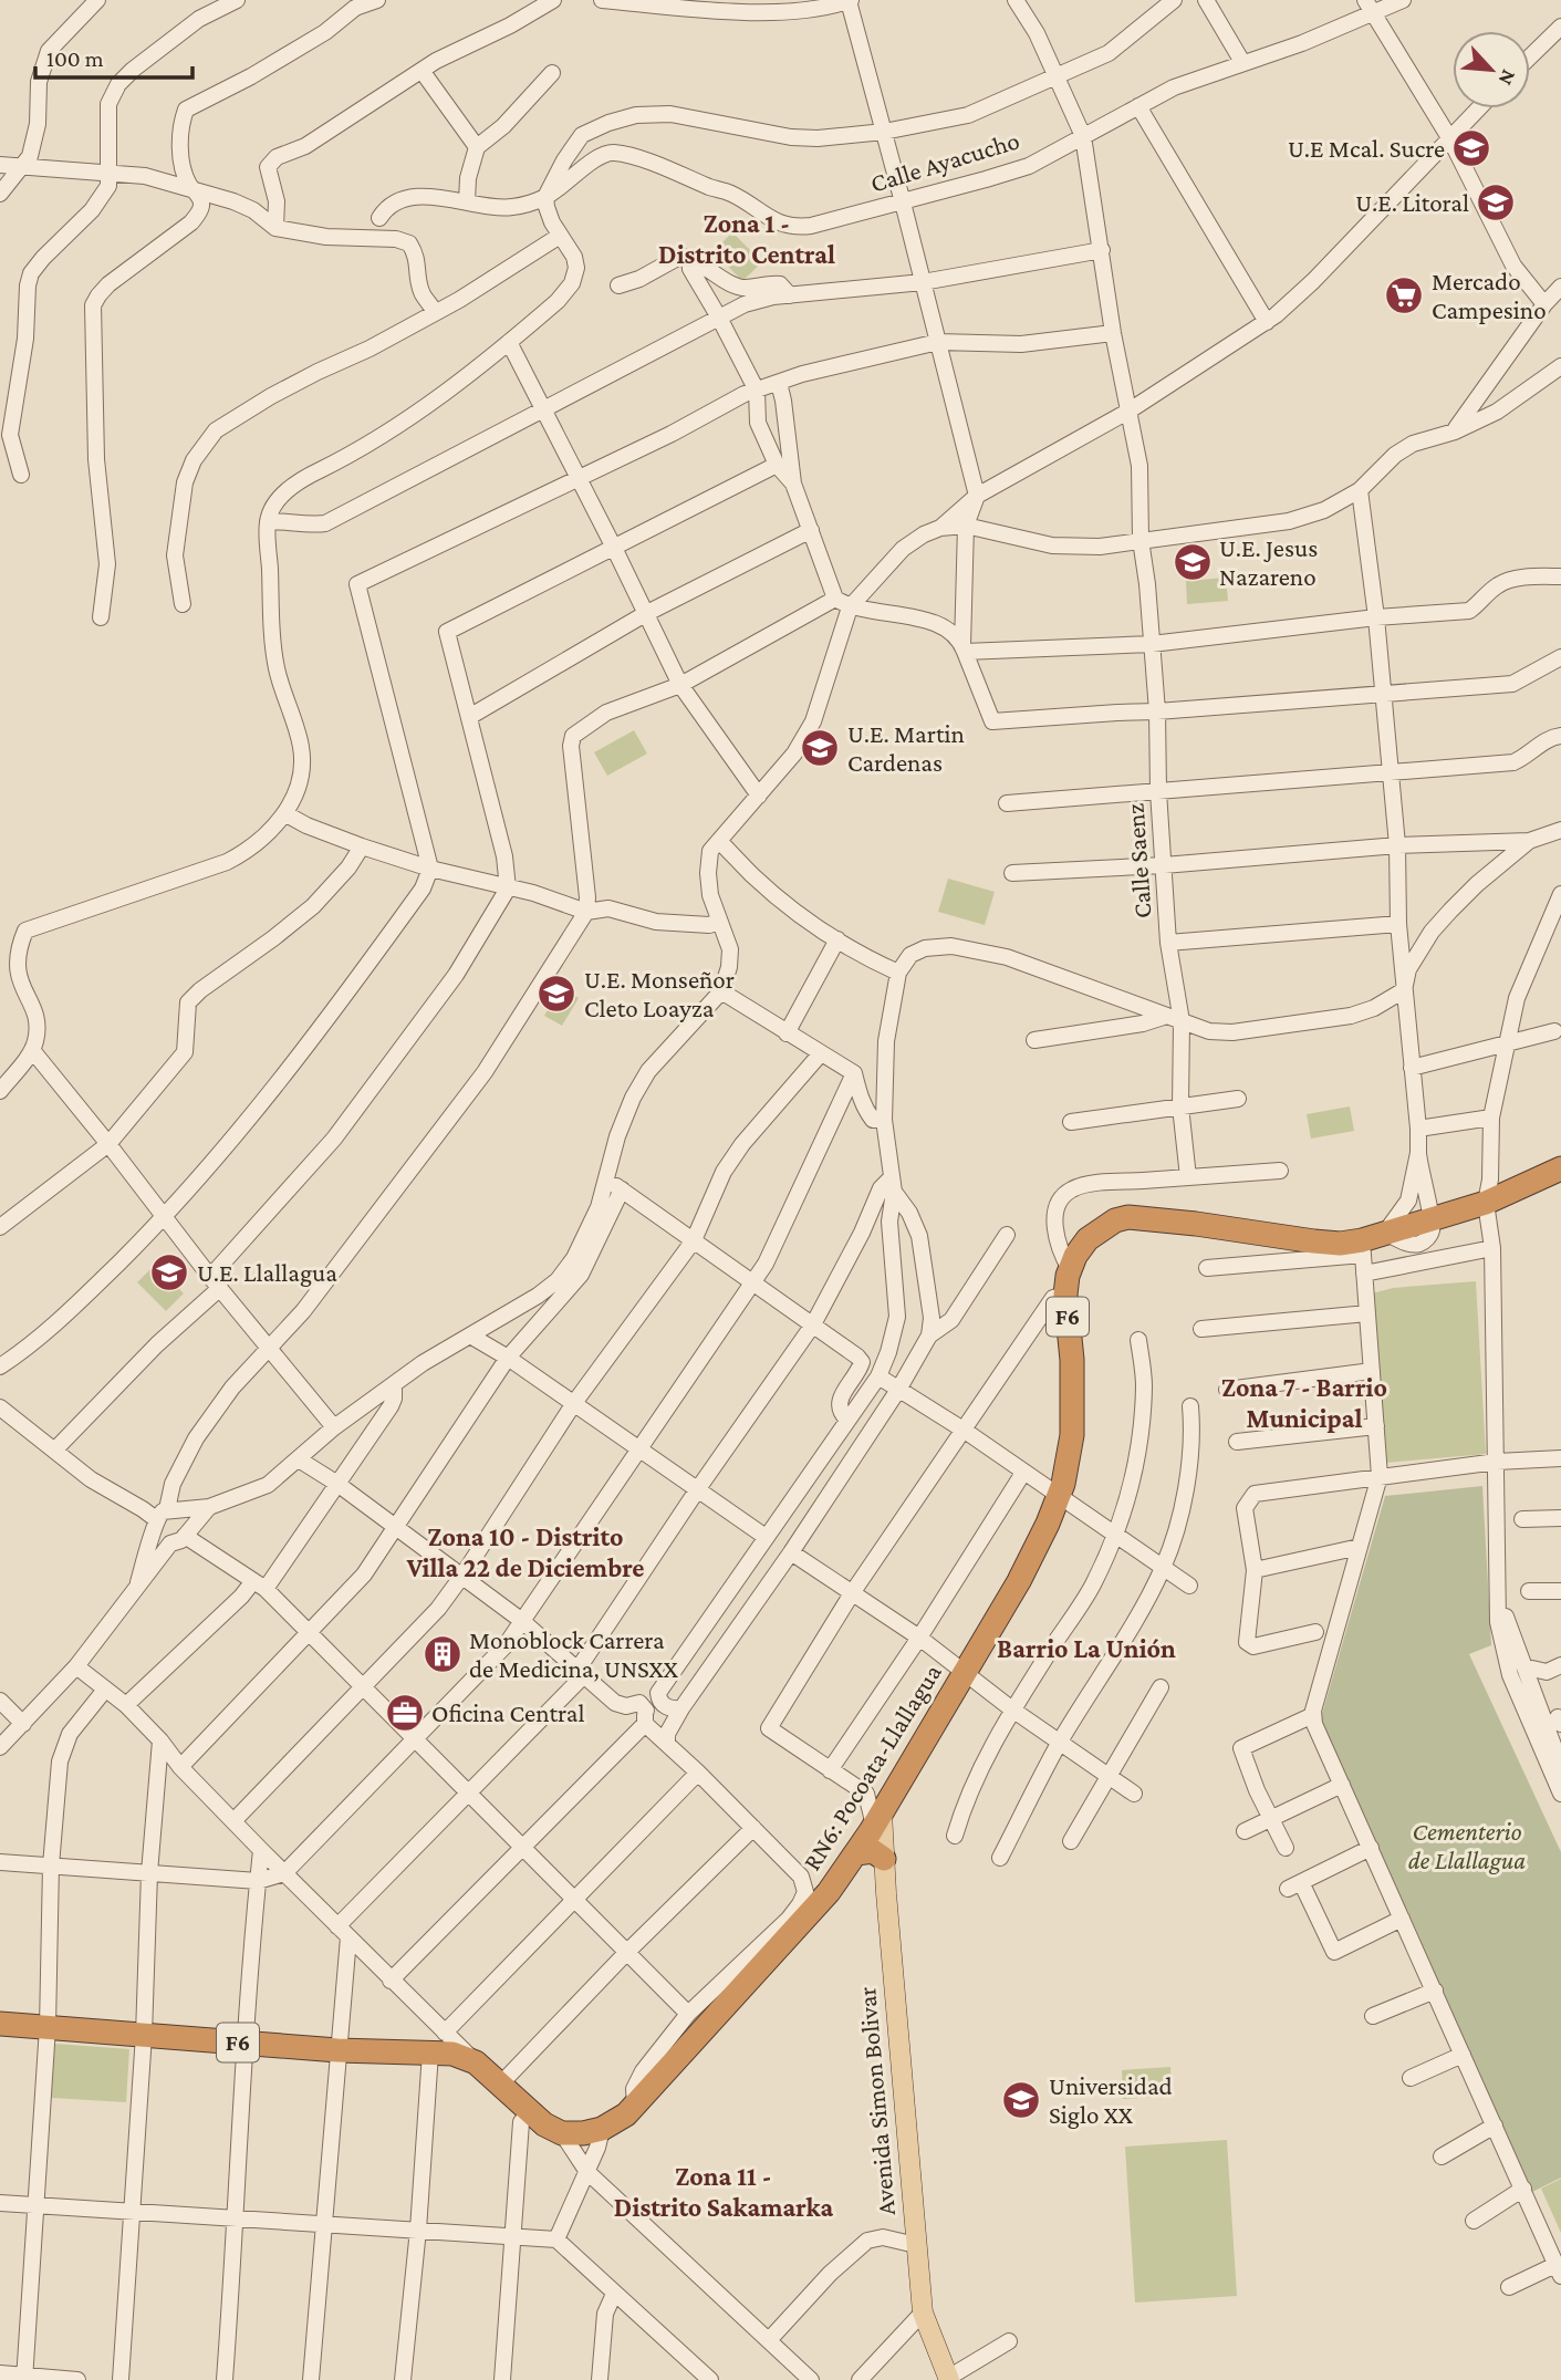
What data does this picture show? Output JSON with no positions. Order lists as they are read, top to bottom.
{
  "streets": {
    "highway": ["F6", "RN6: Pocoata-Llallagua"],
    "main road": ["Avenida Simon Bolivar"],
    "street": ["Calle Ayacucho", "Calle Saenz"]
  },
  "crossings": [
    ["Calle Ayacucho", "Calle Saenz"],
    ["F6", "RN6: Pocoata-Llallagua"],
    ["RN6: Pocoata-Llallagua", "Avenida Simon Bolivar"]
  ],
  "districts": [
    "Zona 1 - Distrito Central",
    "Zona 7 - Barrio Municipal",
    "Zona 10 - Distrito Villa 22 de Diciembre",
    "Barrio La Unión",
    "Zona 11 - Distrito Sakamarka"
  ],
  "parks": ["Cementerio de Llallagua"],
  "places": {
    "school or university": [
      "U.E Mcal. Sucre",
      "U.E. Litoral",
      "U.E. Jesus Nazareno",
      "U.E. Martin Cardenas",
      "U.E. Monseñor Cleto Loayza",
      "U.E. Llallagua",
      "Universidad Siglo XX"
    ],
    "supermarket": ["Mercado Campesino"],
    "building": ["Monoblock Carrera de Medicina, UNSXX"],
    "office": ["Oficina Central"]
  },
  "scale_bar": "100 m",
  "north": "bottom right"
}
